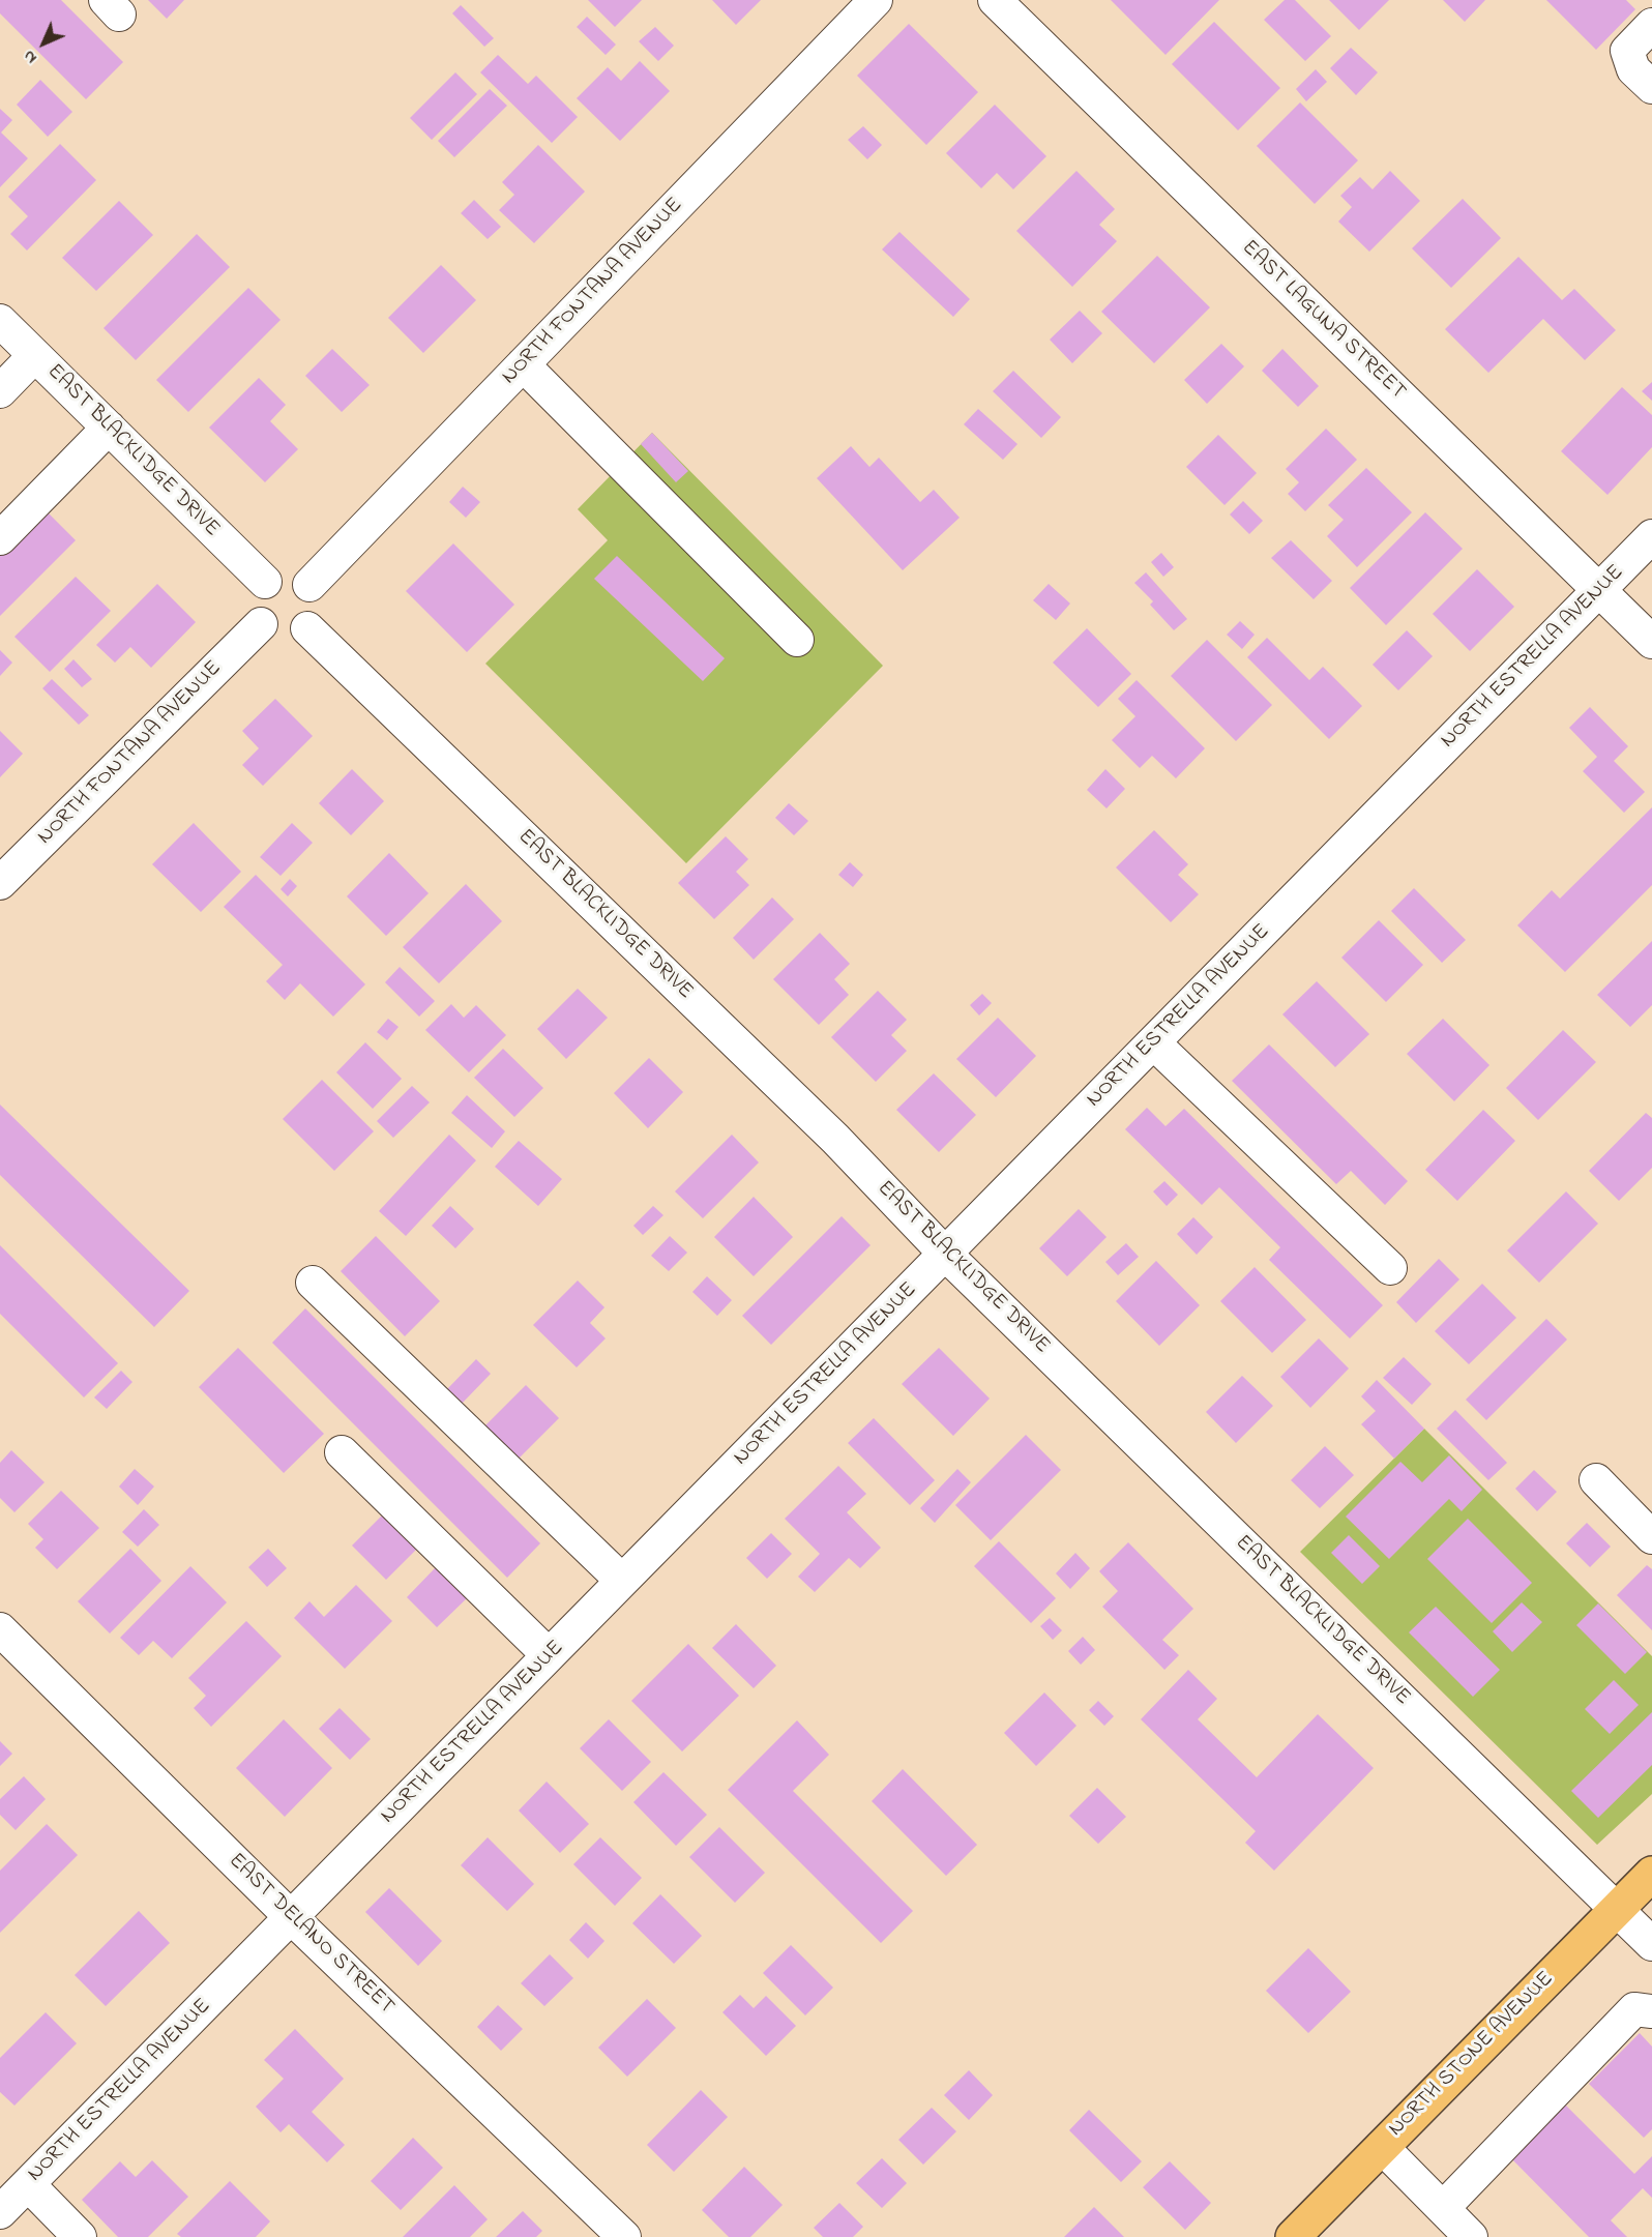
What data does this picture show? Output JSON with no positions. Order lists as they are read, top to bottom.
{
  "streets": {
    "main road": ["NORTH STONE AVENUE"],
    "street": [
      "NORTH FONTANA AVENUE",
      "EAST LAGUNA STREET",
      "EAST BLACKLIDGE DRIVE",
      "NORTH ESTRELLA AVENUE",
      "EAST DELANO STREET"
    ]
  },
  "crossings": [
    ["NORTH FONTANA AVENUE", "EAST BLACKLIDGE DRIVE"],
    ["EAST LAGUNA STREET", "NORTH ESTRELLA AVENUE"],
    ["EAST BLACKLIDGE DRIVE", "NORTH ESTRELLA AVENUE"],
    ["EAST BLACKLIDGE DRIVE", "NORTH STONE AVENUE"],
    ["NORTH ESTRELLA AVENUE", "EAST DELANO STREET"]
  ],
  "north": "bottom left"
}
